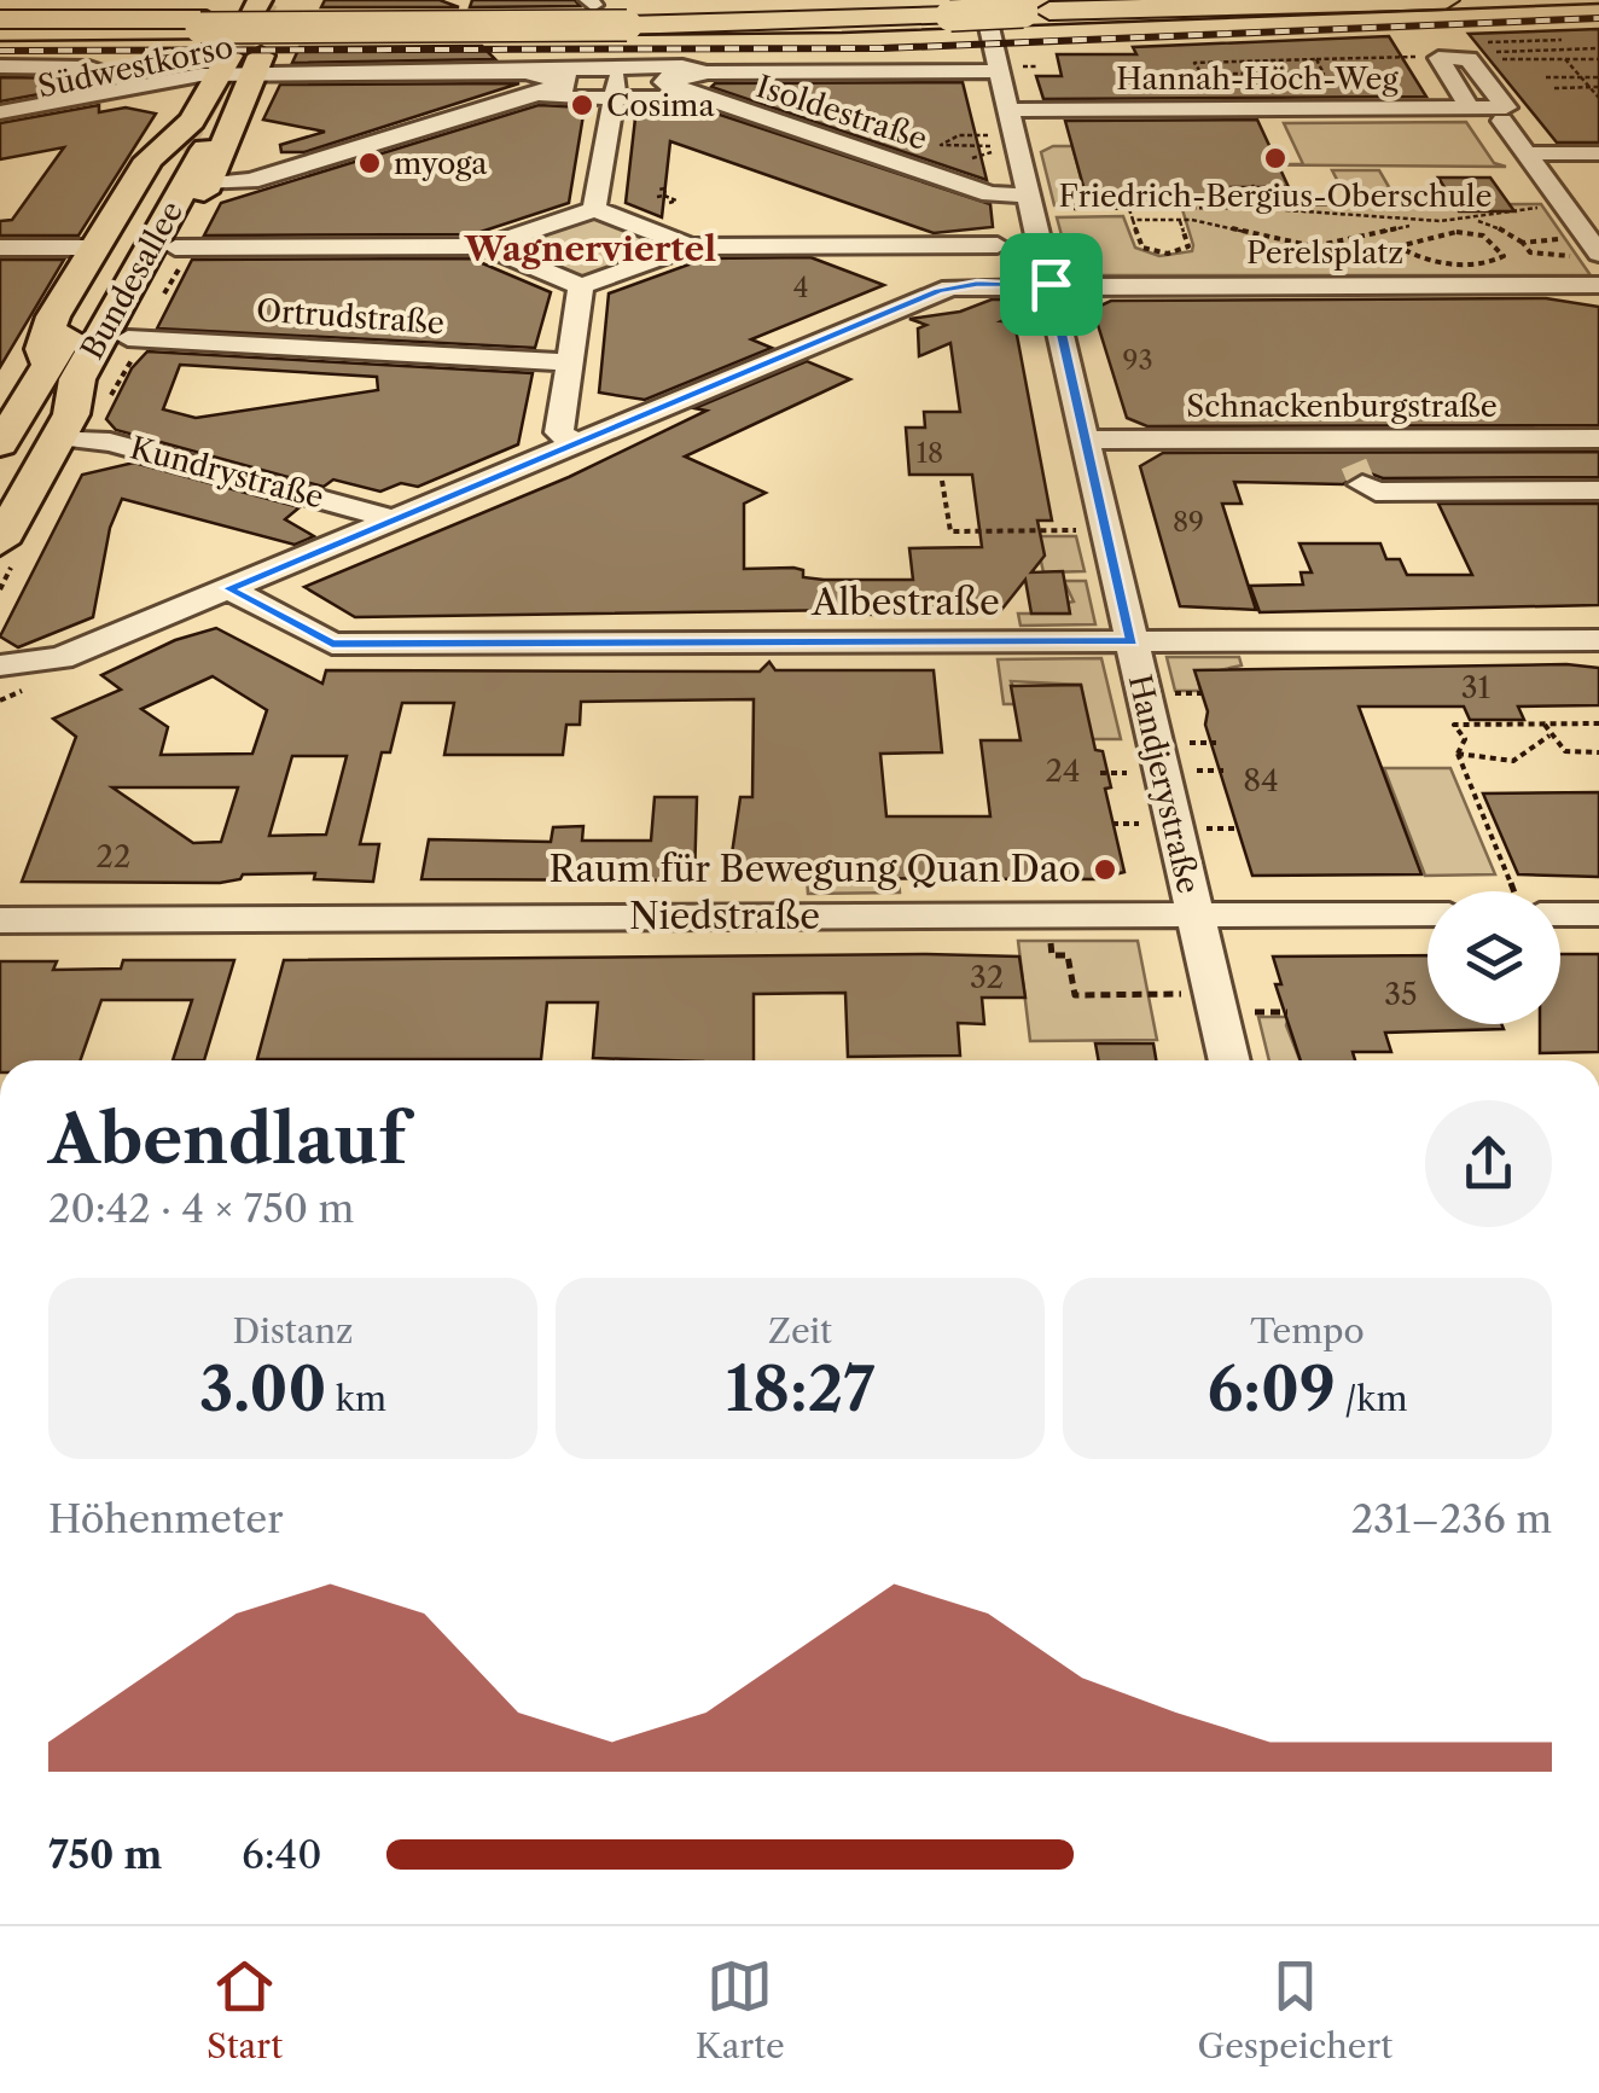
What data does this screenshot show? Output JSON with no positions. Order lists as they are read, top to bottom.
{
  "streets": {
    "main road": ["Bundesallee"],
    "street": [
      "Südwestkorso",
      "Hannah-Höch-Weg",
      "Isoldestraße",
      "Perelsplatz",
      "Ortrudstraße",
      "Schnackenburgstraße",
      "Kundrystraße",
      "Albestraße",
      "Handjerystraße",
      "Niedstraße"
    ]
  },
  "crossings": [
    ["Hannah-Höch-Weg", "Handjerystraße"],
    ["Isoldestraße", "Handjerystraße"],
    ["Perelsplatz", "Kundrystraße"],
    ["Perelsplatz", "Albestraße"],
    ["Perelsplatz", "Handjerystraße"],
    ["Bundesallee", "Kundrystraße"],
    ["Schnackenburgstraße", "Handjerystraße"],
    ["Albestraße", "Handjerystraße"],
    ["Handjerystraße", "Niedstraße"]
  ],
  "districts": ["Wagnerviertel"],
  "places": [
    "Cosima",
    "Friedrich-Bergius-Oberschule",
    "myoga",
    "Raum für Bewegung Quan Dao"
  ],
  "house_numbers": [
    "4",
    "93",
    "18",
    "89",
    "31",
    "24",
    "84",
    "22",
    "32",
    "35"
  ],
  "page": {
    "heading": ["Abendlauf", "20:42 · 4 × 750 m"],
    "stats": [
      ["Distanz", "3.00 km"],
      ["Zeit", "18:27"],
      ["Tempo", "6:09 /km"]
    ],
    "chart": ["Höhenmeter", "231–236 m"],
    "list": [
      {
        "name": "750 m",
        "note": "6:40"
      }
    ],
    "tabs": ["Start", "Karte", "Gespeichert"]
  }
}
